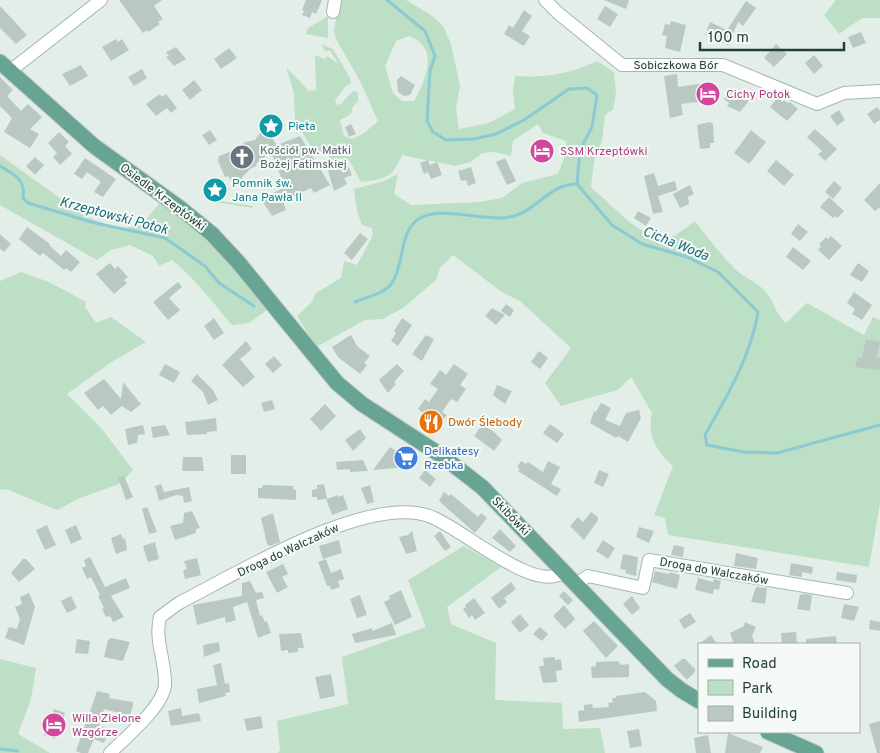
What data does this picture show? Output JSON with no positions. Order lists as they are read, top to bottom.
{
  "streets": {
    "main road": ["Osiedle Krzeptówki", "Skibówki"],
    "street": ["Sobiczkowa Bór", "Droga do Walczaków"]
  },
  "crossings": [
    ["Osiedle Krzeptówki", "Skibówki"],
    ["Skibówki", "Droga do Walczaków"]
  ],
  "water": ["Krzeptowski Potok", "Cicha Woda"],
  "places": {
    "hotel": ["Cichy Potok", "SSM Krzeptówki", "Willa Zielone Wzgórze"],
    "place": ["Pieta", "Pomnik św. Jana Pawła II"],
    "church": ["Kościół pw. Matki Bożej Fatimskiej"],
    "restaurant": ["Dwór Ślebody"],
    "supermarket": ["Delikatesy Rzebka"]
  },
  "legend": ["Road", "Park", "Building"],
  "scale_bar": "100 m"
}
